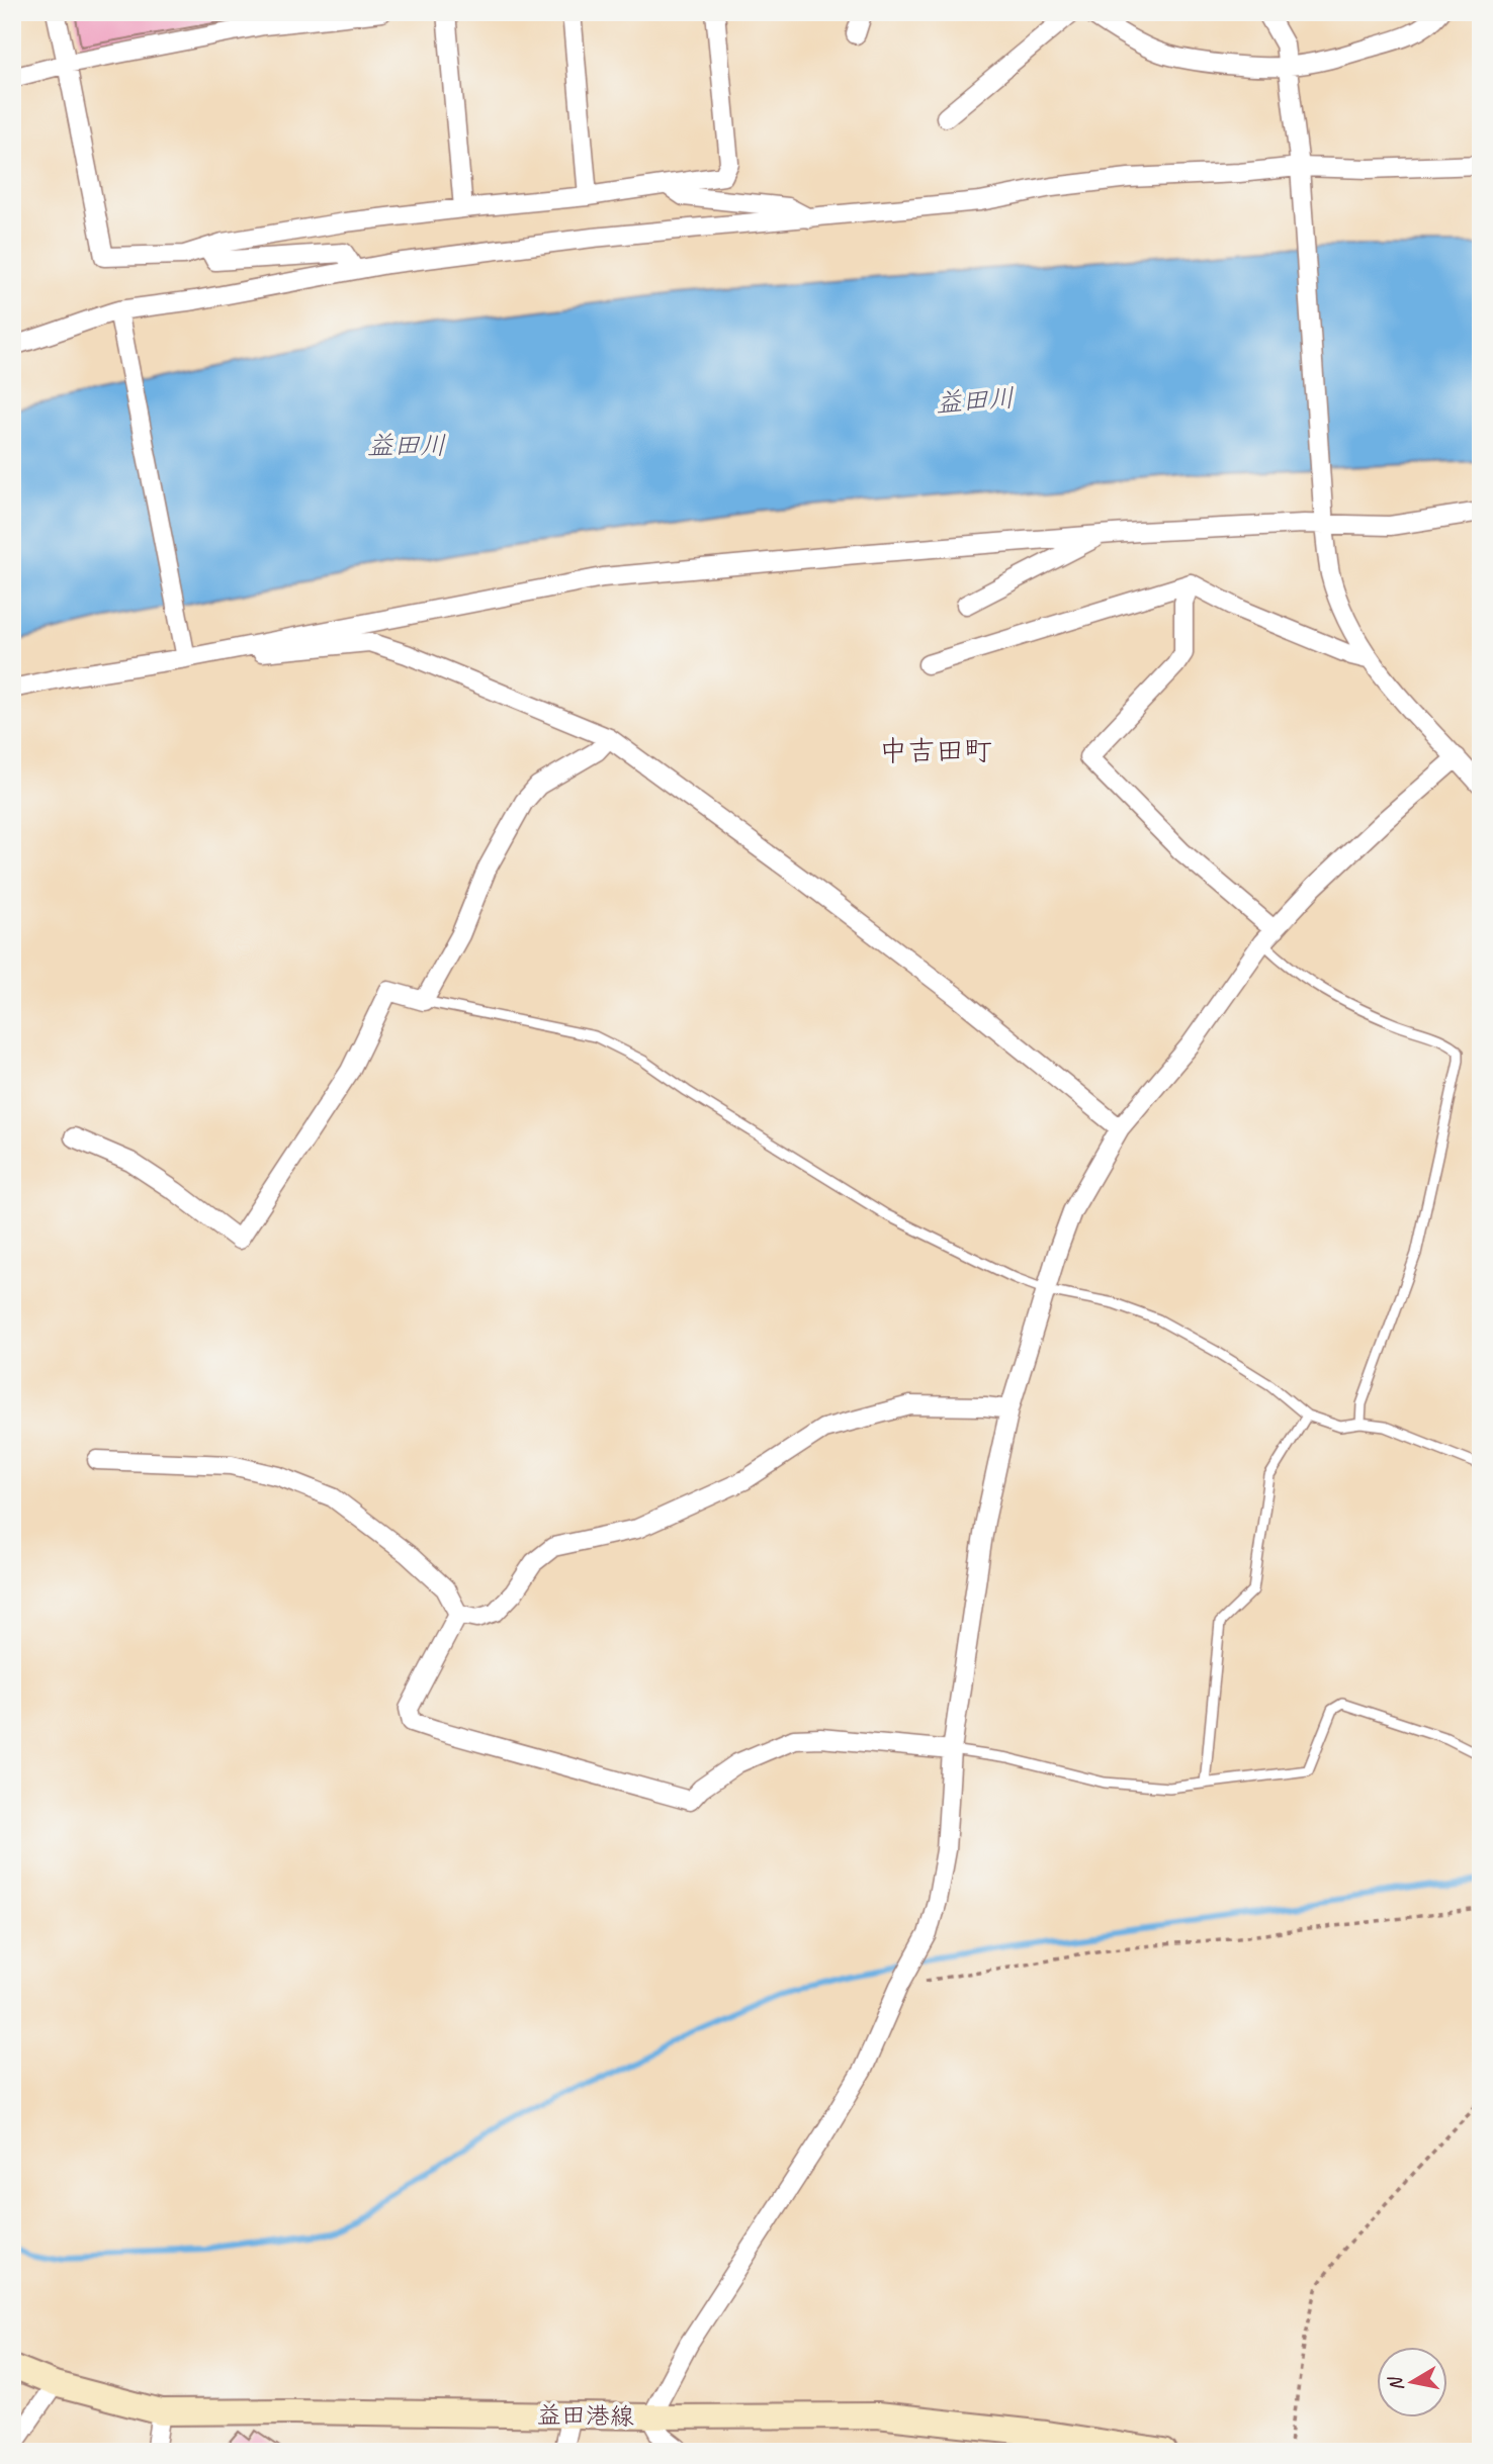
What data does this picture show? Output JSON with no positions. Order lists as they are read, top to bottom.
{
  "streets": {
    "main road": ["益田港線"]
  },
  "districts": ["中吉田町"],
  "water": ["益田川"],
  "north": "left"
}
